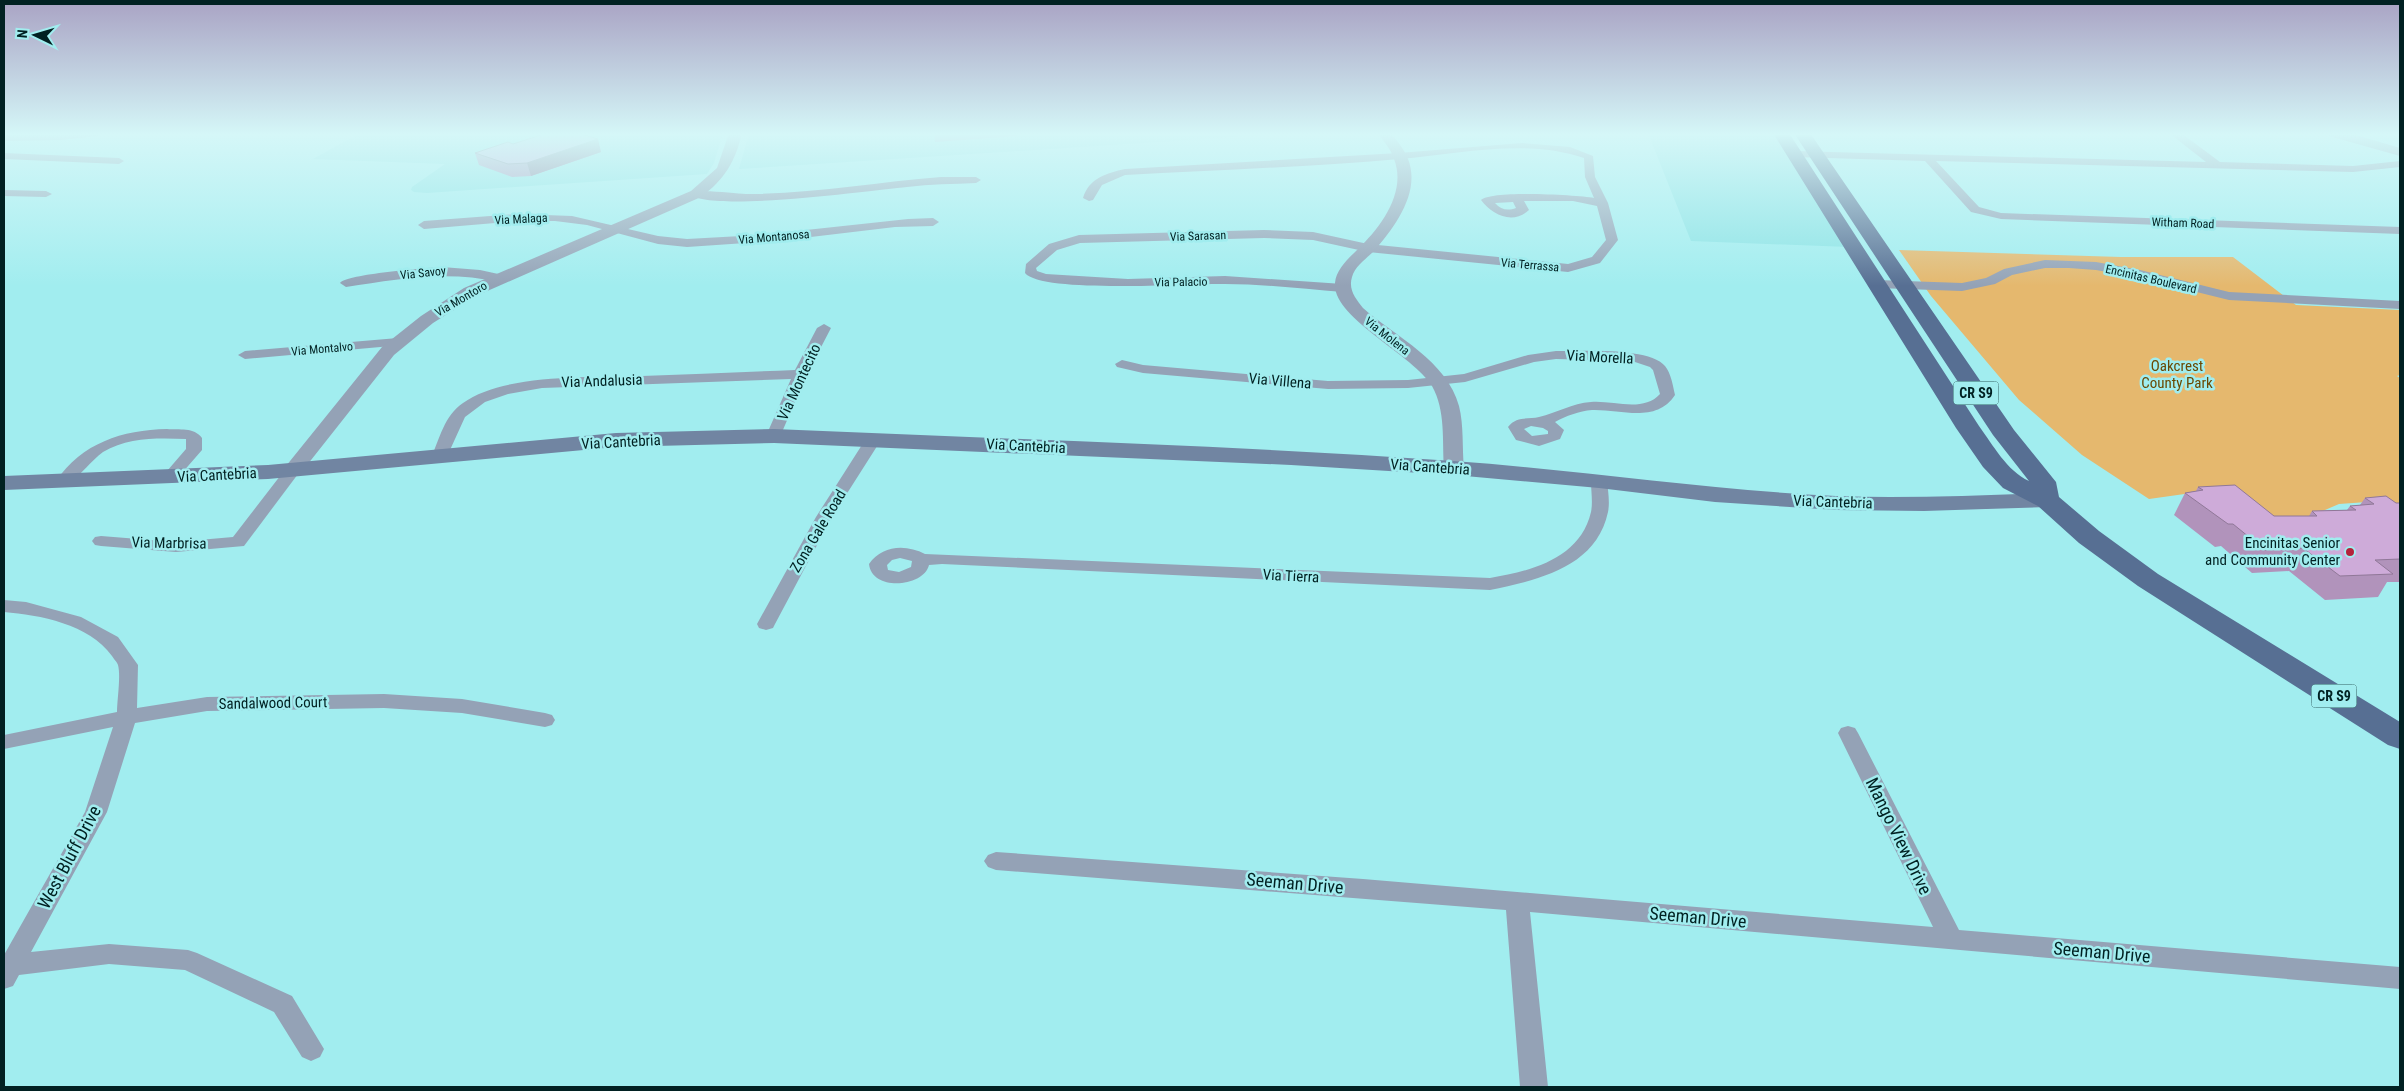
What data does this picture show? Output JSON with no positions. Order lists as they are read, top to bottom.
{
  "streets": {
    "main road": ["CR S9", "Via Cantebria"],
    "street": [
      "Via Malaga",
      "Witham Road",
      "Via Sarasan",
      "Via Montanosa",
      "Via Terrassa",
      "Via Savoy",
      "Encinitas Boulevard",
      "Via Palacio",
      "Via Montoro",
      "Via Molena",
      "Via Montalvo",
      "Via Morella",
      "Via Andalusia",
      "Via Villena",
      "Via Montecito",
      "Zona Gale Road",
      "Via Marbrisa",
      "Via Tierra",
      "Sandalwood Court",
      "Mango View Drive",
      "West Bluff Drive",
      "Seeman Drive"
    ]
  },
  "crossings": [
    ["Via Malaga", "Via Montanosa"],
    ["Via Malaga", "Via Montoro"],
    ["Via Sarasan", "Via Terrassa"],
    ["Via Sarasan", "Via Palacio"],
    ["Via Montanosa", "Via Montoro"],
    ["Via Savoy", "Via Montoro"],
    ["Encinitas Boulevard", "CR S9"],
    ["Via Palacio", "Via Molena"],
    ["Via Montoro", "Via Montalvo"],
    ["Via Montoro", "Via Cantebria"],
    ["Via Montoro", "Via Marbrisa"],
    ["Via Molena", "Via Morella"],
    ["Via Molena", "Via Villena"],
    ["Via Molena", "Via Cantebria"],
    ["Via Morella", "Via Villena"],
    ["Via Andalusia", "Via Montecito"],
    ["Via Andalusia", "Via Cantebria"],
    ["Via Montecito", "Via Cantebria"],
    ["CR S9", "Via Cantebria"],
    ["Via Cantebria", "Zona Gale Road"],
    ["Via Cantebria", "Via Tierra"],
    ["Sandalwood Court", "West Bluff Drive"],
    ["Mango View Drive", "Seeman Drive"]
  ],
  "parks": ["Oakcrest County Park"],
  "places": ["Encinitas Senior and Community Center"],
  "north": "left"
}
